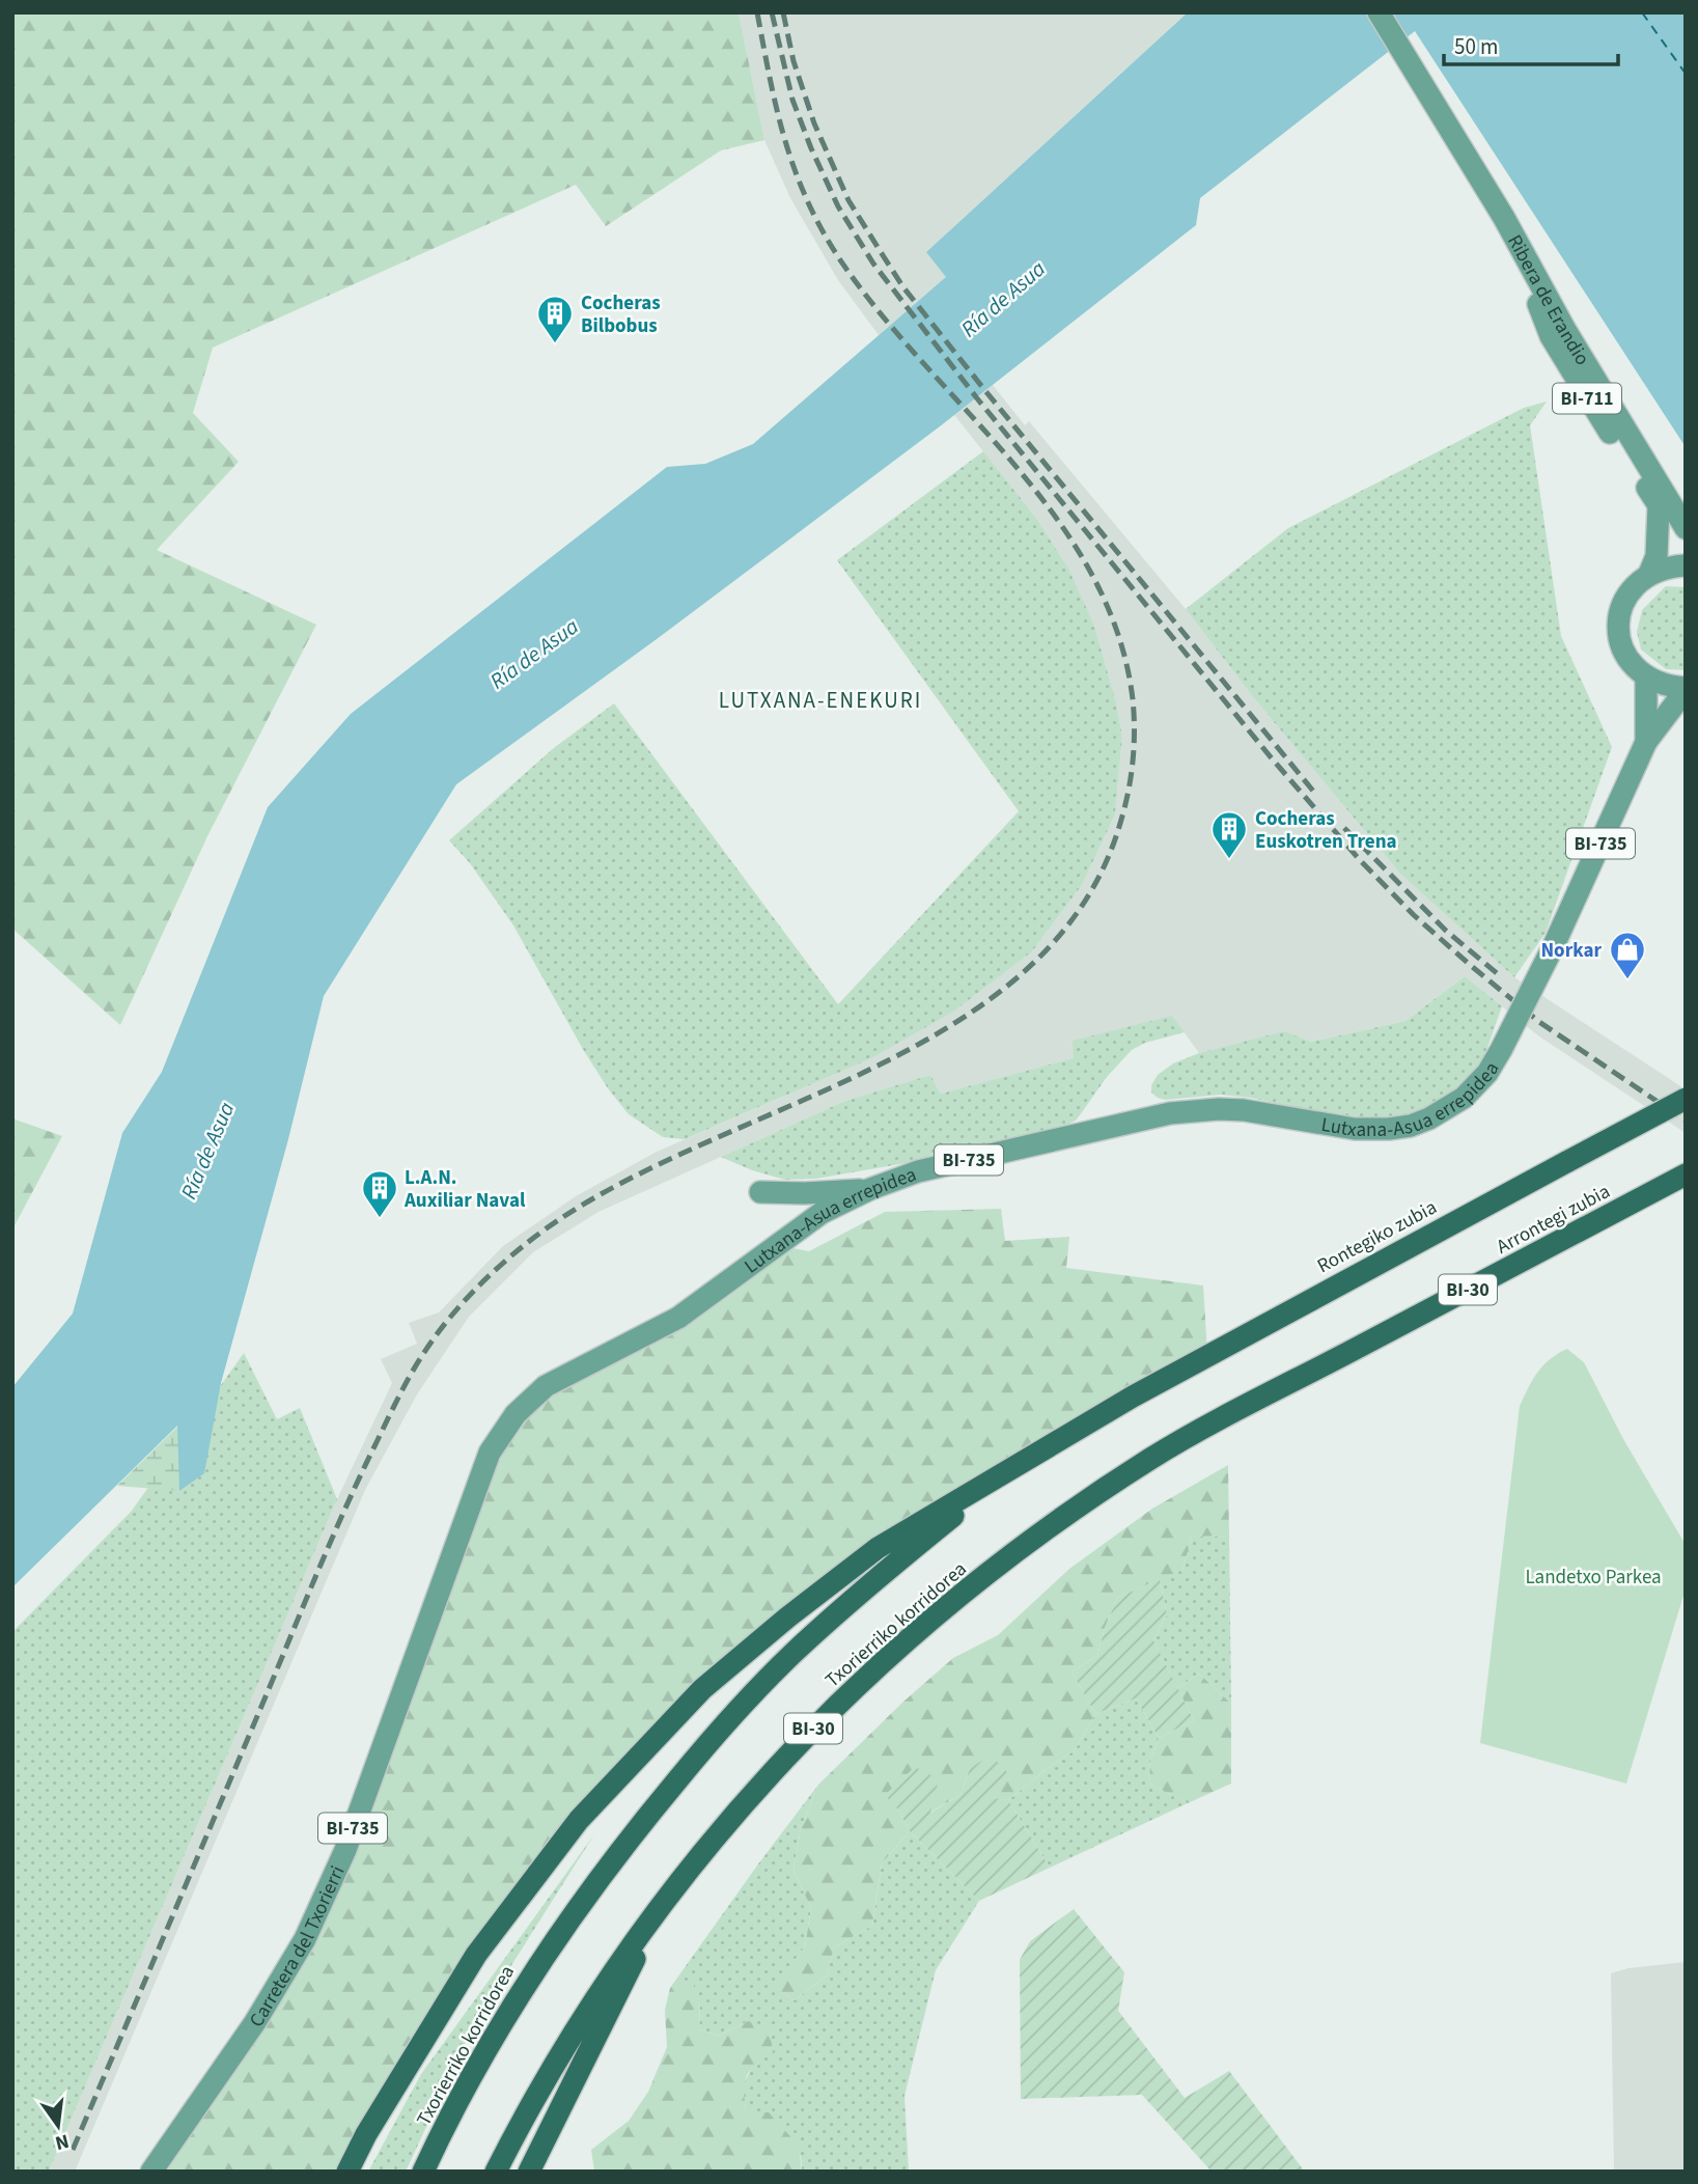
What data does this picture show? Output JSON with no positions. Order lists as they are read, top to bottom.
{
  "streets": {
    "highway": [
      "Arrontegi zubia",
      "Rontegiko zubia",
      "BI-30",
      "Txorierriko korridorea"
    ],
    "main road": [
      "Ribera de Erandio",
      "BI-711",
      "BI-735",
      "Lutxana-Asua errepidea",
      "Carretera del Txorierri"
    ]
  },
  "crossings": [
    ["Ribera de Erandio", "BI-711"],
    ["Lutxana-Asua errepidea", "Carretera del Txorierri"],
    ["Arrontegi zubia", "Txorierriko korridorea"],
    ["Rontegiko zubia", "Txorierriko korridorea"]
  ],
  "districts": ["LUTXANA-ENEKURI"],
  "water": ["Ría de Asua"],
  "parks": ["Landetxo Parkea"],
  "places": {
    "building": ["Cocheras Bilbobus", "Cocheras Euskotren Trena", "L.A.N. Auxiliar Naval"],
    "shop": ["Norkar"]
  },
  "scale_bar": "50 m",
  "north": "bottom"
}
